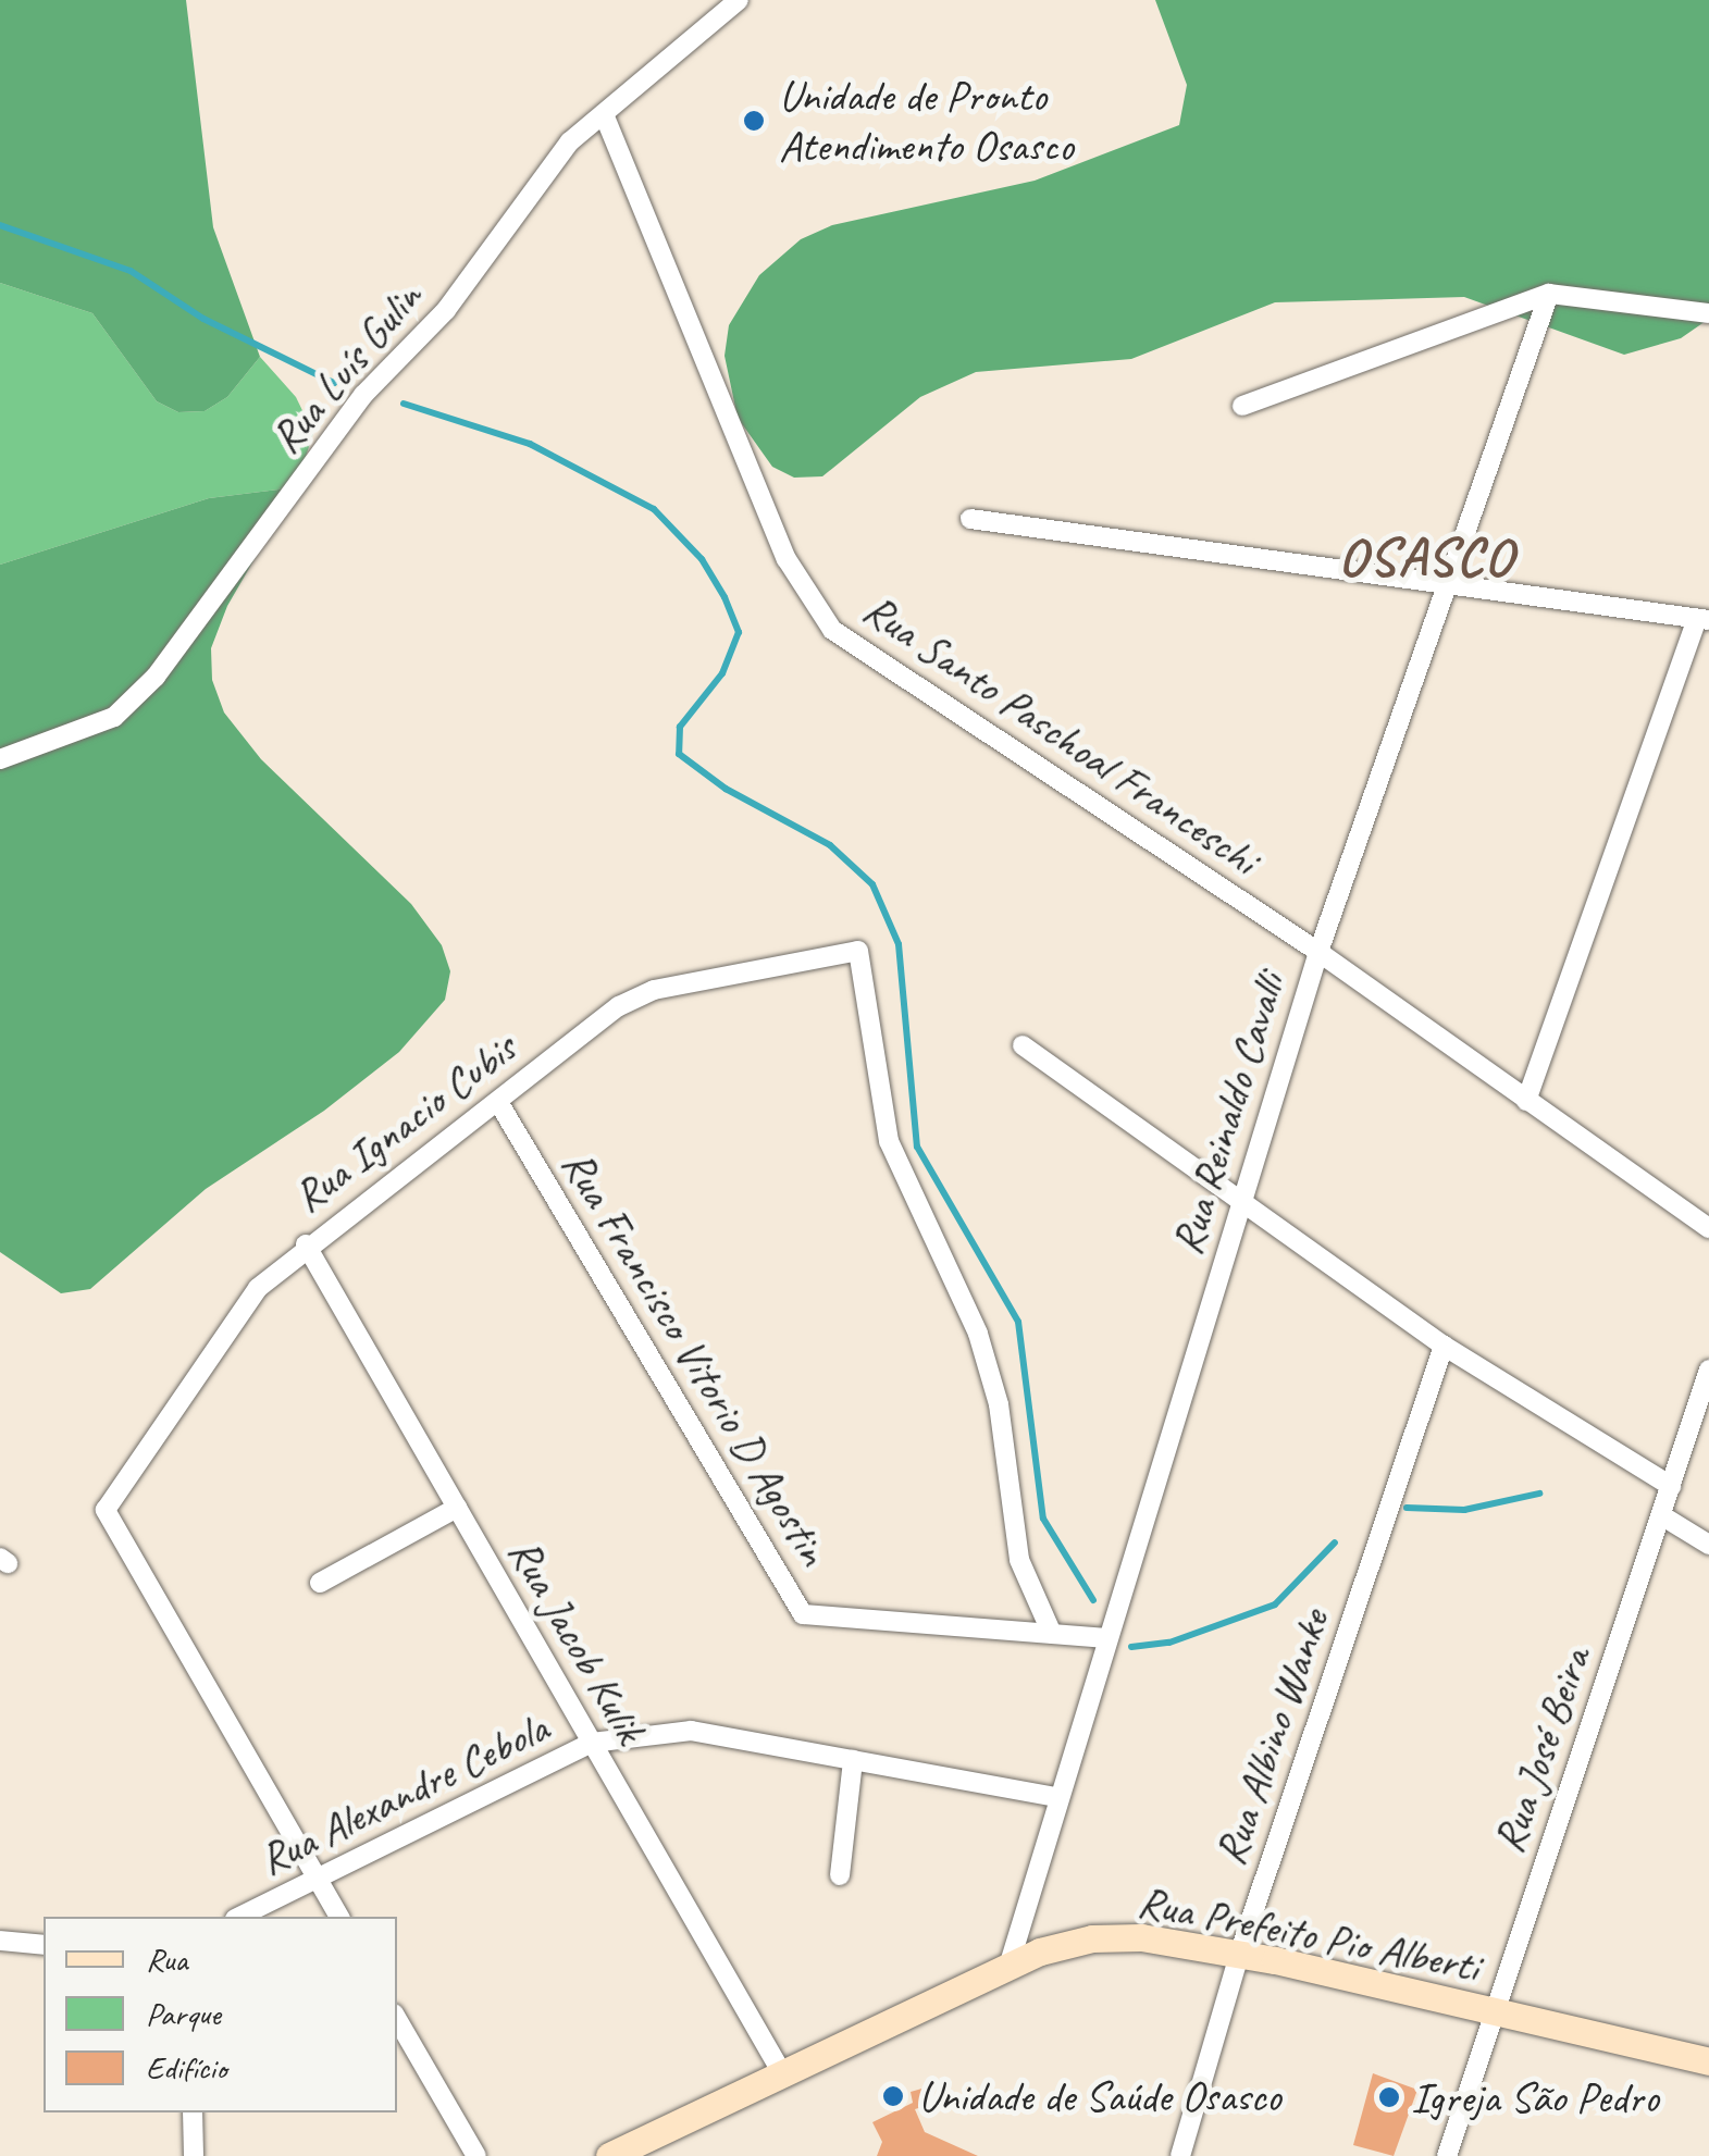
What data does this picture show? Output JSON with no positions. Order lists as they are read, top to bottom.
{
  "streets": {
    "main road": ["Rua Prefeito Pio Alberti"],
    "street": [
      "Rua Luís Gulin",
      "Rua Santo Paschoal Franceschi",
      "Rua Reinaldo Cavalli",
      "Rua Ignacio Cubis",
      "Rua Francisco Vitorio D Agostin",
      "Rua Jacob Kulik",
      "Rua Albino Wanke",
      "Rua José Beira",
      "Rua Alexandre Cebola"
    ]
  },
  "crossings": [
    ["Rua Luís Gulin", "Rua Santo Paschoal Franceschi"],
    ["Rua Santo Paschoal Franceschi", "Rua Reinaldo Cavalli"],
    ["Rua Reinaldo Cavalli", "Rua Francisco Vitorio D Agostin"],
    ["Rua Reinaldo Cavalli", "Rua Alexandre Cebola"],
    ["Rua Reinaldo Cavalli", "Rua Prefeito Pio Alberti"],
    ["Rua Ignacio Cubis", "Rua Francisco Vitorio D Agostin"],
    ["Rua Ignacio Cubis", "Rua Jacob Kulik"],
    ["Rua Ignacio Cubis", "Rua Alexandre Cebola"],
    ["Rua Jacob Kulik", "Rua Alexandre Cebola"],
    ["Rua Jacob Kulik", "Rua Prefeito Pio Alberti"],
    ["Rua Albino Wanke", "Rua Prefeito Pio Alberti"],
    ["Rua José Beira", "Rua Prefeito Pio Alberti"]
  ],
  "districts": ["OSASCO"],
  "places": ["Unidade de Pronto Atendimento Osasco", "Unidade de Saúde Osasco", "Igreja São Pedro"],
  "legend": ["Rua", "Parque", "Edifício"]
}
